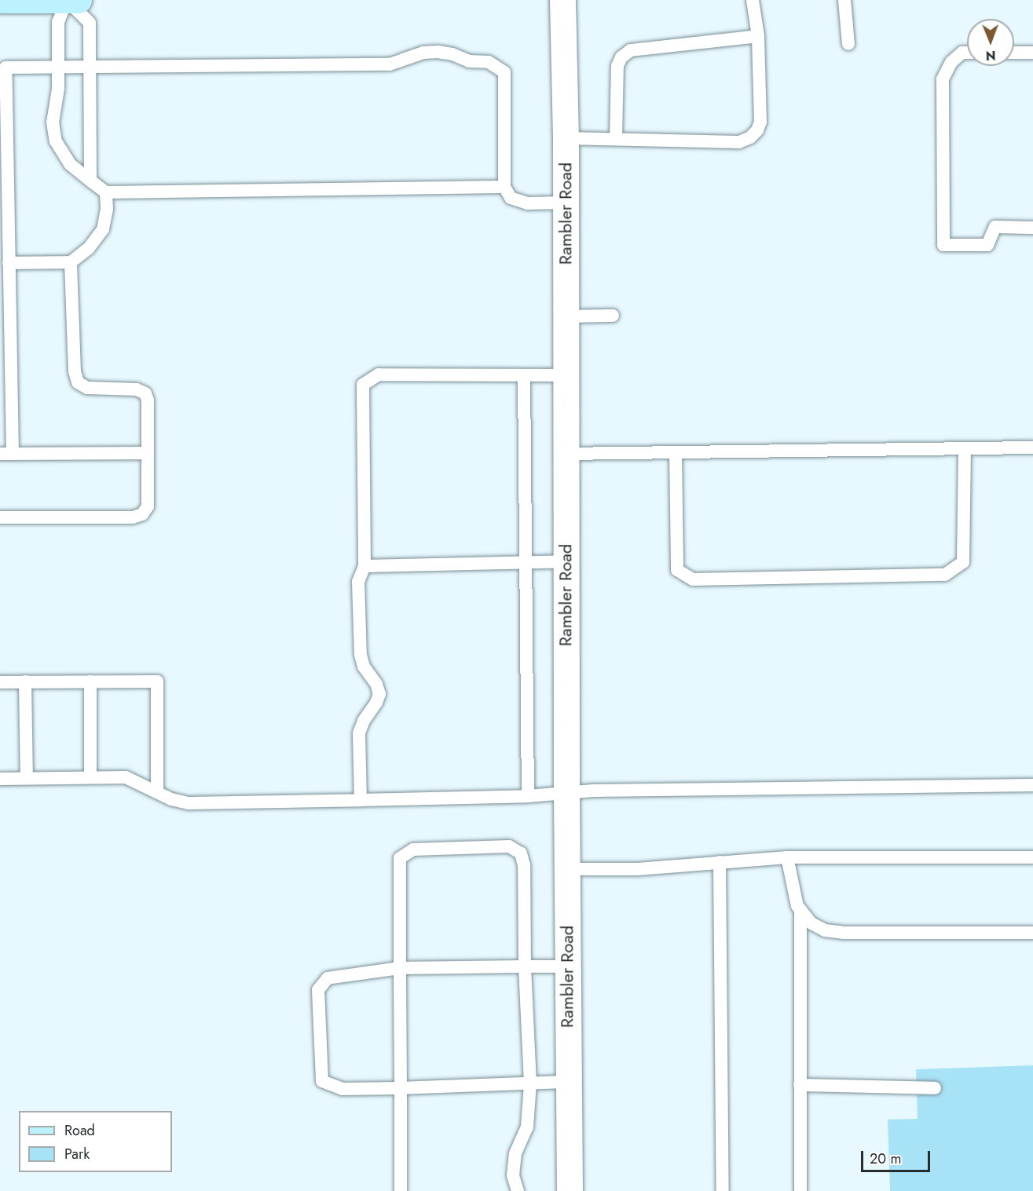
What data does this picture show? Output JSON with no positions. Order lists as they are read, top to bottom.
{
  "streets": {
    "street": ["Rambler Road"]
  },
  "legend": ["Road", "Park"],
  "scale_bar": "20 m",
  "north": "bottom"
}
